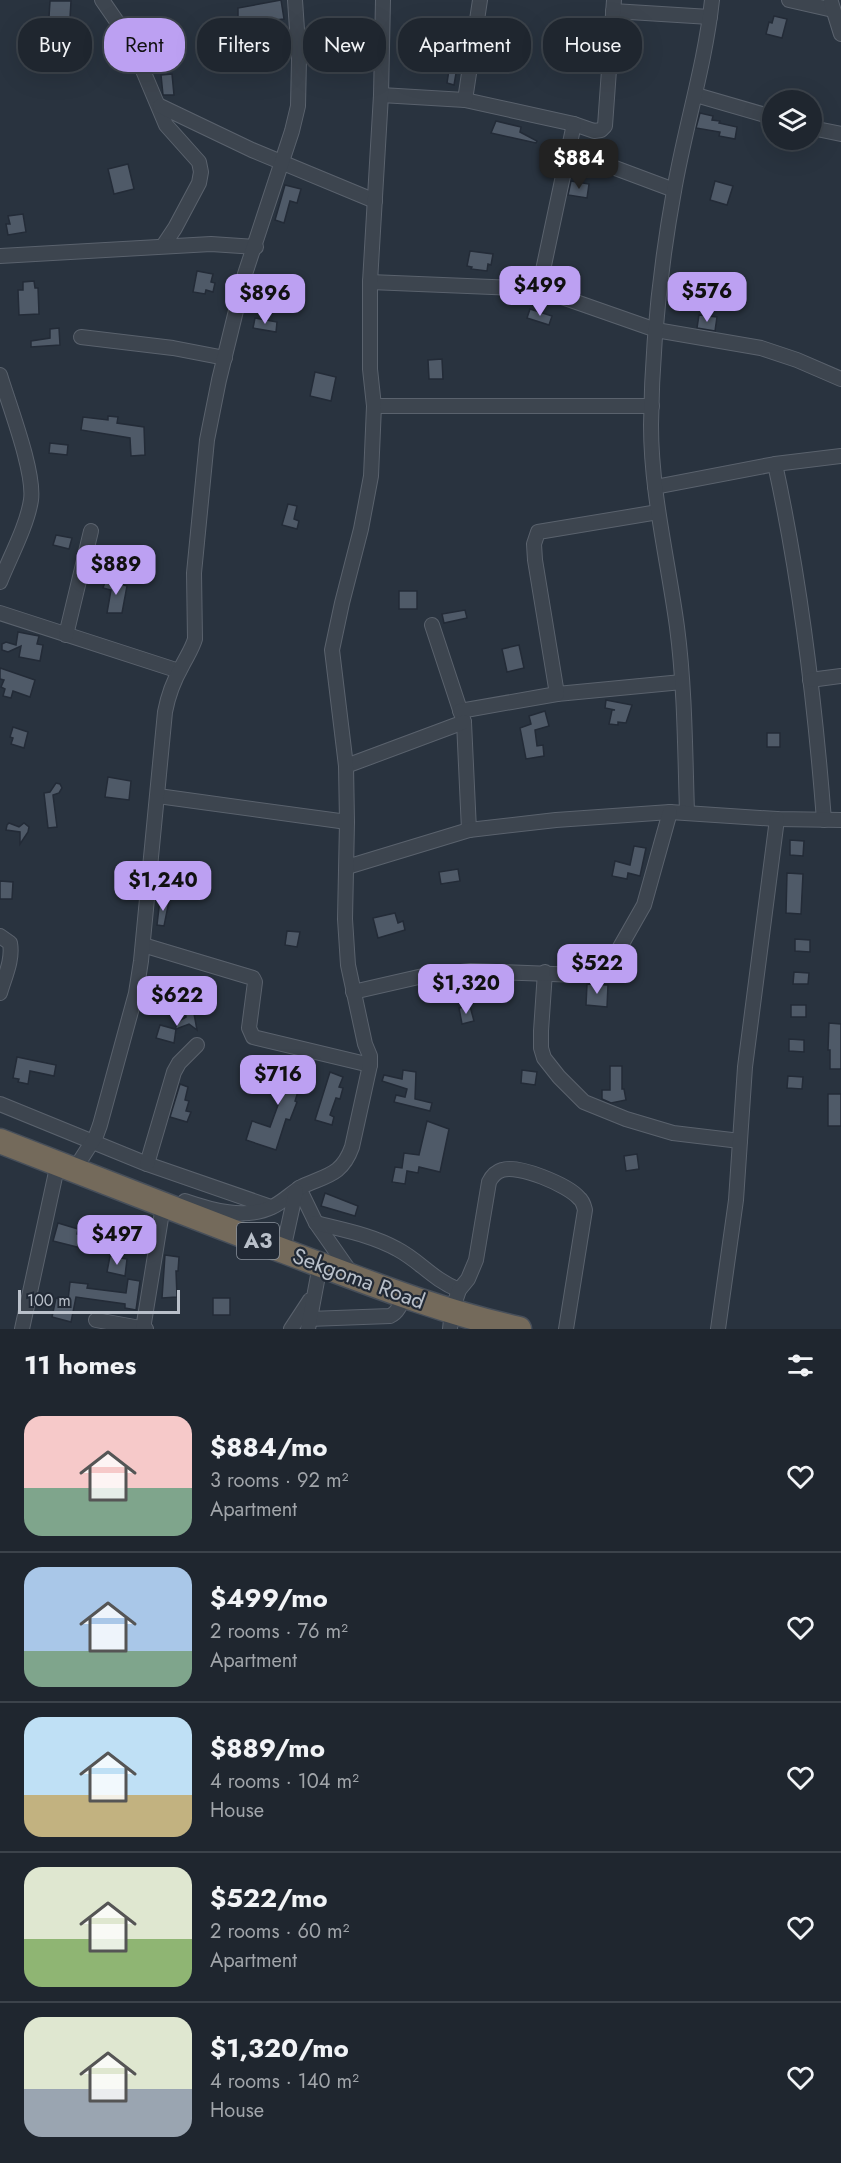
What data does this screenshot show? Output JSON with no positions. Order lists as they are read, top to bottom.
{
  "streets": {
    "highway": ["A3", "Sekgoma Road"]
  },
  "scale_bar": "100 m",
  "page": {
    "chip": [
      "Buy",
      "Rent",
      "Filters",
      "New",
      "Apartment",
      "House"
    ],
    "price": [
      "$884",
      "$499",
      "$576",
      "$896",
      "$889",
      "$1,240",
      "$522",
      "$1,320",
      "$622",
      "$716",
      "$497"
    ],
    "scale": "100 m",
    "heading": "11 homes",
    "list": [
      {
        "name": "$884/mo",
        "note": "3 rooms · 92 m² · Apartment"
      },
      {
        "name": "$499/mo",
        "note": "2 rooms · 76 m² · Apartment"
      },
      {
        "name": "$889/mo",
        "note": "4 rooms · 104 m² · House"
      },
      {
        "name": "$522/mo",
        "note": "2 rooms · 60 m² · Apartment"
      },
      {
        "name": "$1,320/mo",
        "note": "4 rooms · 140 m² · House"
      }
    ]
  }
}
